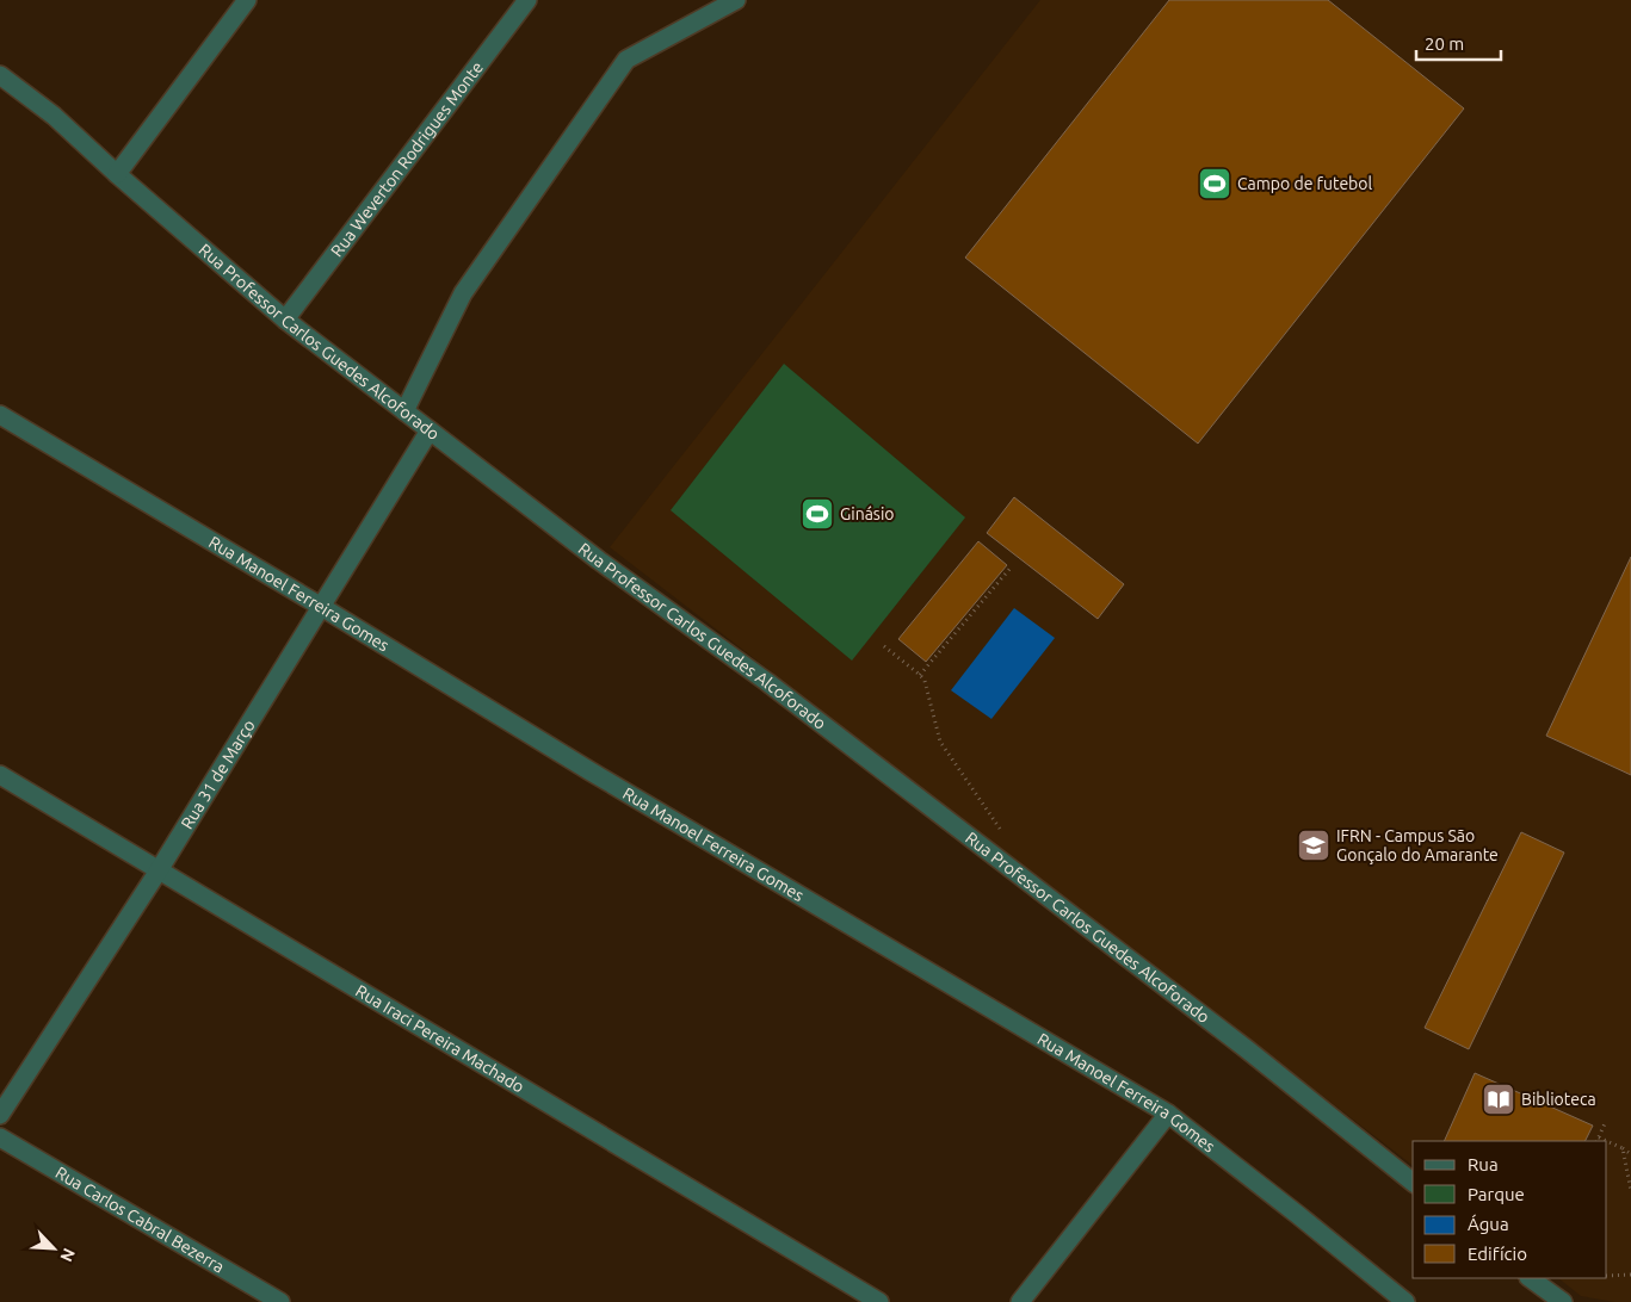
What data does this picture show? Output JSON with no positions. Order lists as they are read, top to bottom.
{
  "streets": {
    "street": [
      "Rua Weverton Rodrigues Monte",
      "Rua Professor Carlos Guedes Alcoforado",
      "Rua Manoel Ferreira Gomes",
      "Rua 31 de Março",
      "Rua Iraci Pereira Machado",
      "Rua Carlos Cabral Bezerra"
    ]
  },
  "crossings": [
    ["Rua Weverton Rodrigues Monte", "Rua Professor Carlos Guedes Alcoforado"],
    ["Rua Professor Carlos Guedes Alcoforado", "Rua 31 de Março"],
    ["Rua Manoel Ferreira Gomes", "Rua 31 de Março"],
    ["Rua 31 de Março", "Rua Iraci Pereira Machado"]
  ],
  "places": {
    "sports": ["Campo de futebol", "Ginásio"],
    "school or university": ["IFRN - Campus São Gonçalo do Amarante"],
    "library": ["Biblioteca"]
  },
  "legend": [
    "Rua",
    "Parque",
    "Água",
    "Edifício"
  ],
  "scale_bar": "20 m",
  "north": "bottom right"
}
